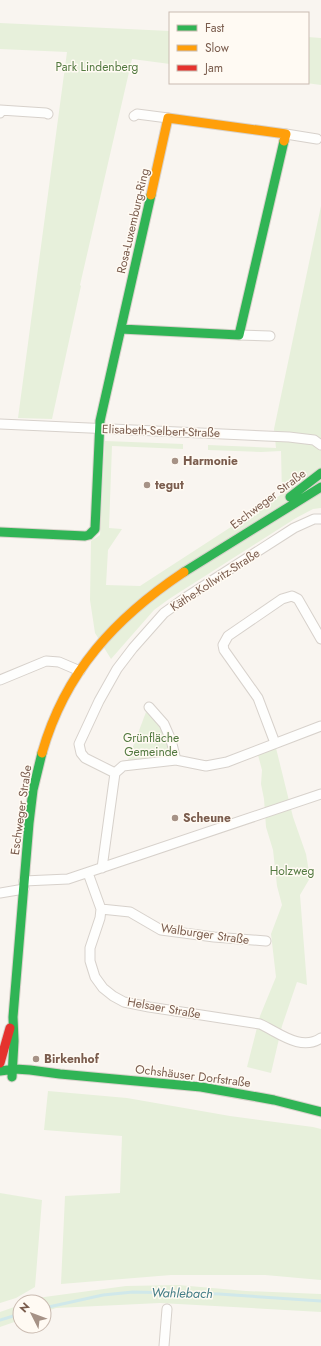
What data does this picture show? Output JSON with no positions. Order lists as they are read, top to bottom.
{
  "streets": {
    "main road": ["Rosa-Luxemburg-Ring", "Eschweger Straße", "Ochshäuser Dorfstraße"],
    "street": [
      "Elisabeth-Selbert-Straße",
      "Käthe-Kollwitz-Straße",
      "Walburger Straße",
      "Helsaer Straße"
    ]
  },
  "crossings": [
    ["Rosa-Luxemburg-Ring", "Elisabeth-Selbert-Straße"],
    ["Eschweger Straße", "Ochshäuser Dorfstraße"],
    ["Walburger Straße", "Helsaer Straße"]
  ],
  "water": ["Wahlebach"],
  "parks": ["Park Lindenberg", "Grünfläche Gemeinde", "Holzweg"],
  "places": [
    "Harmonie",
    "tegut",
    "Scheune",
    "Birkenhof"
  ],
  "legend": ["Fast", "Slow", "Jam"],
  "north": "top left"
}
